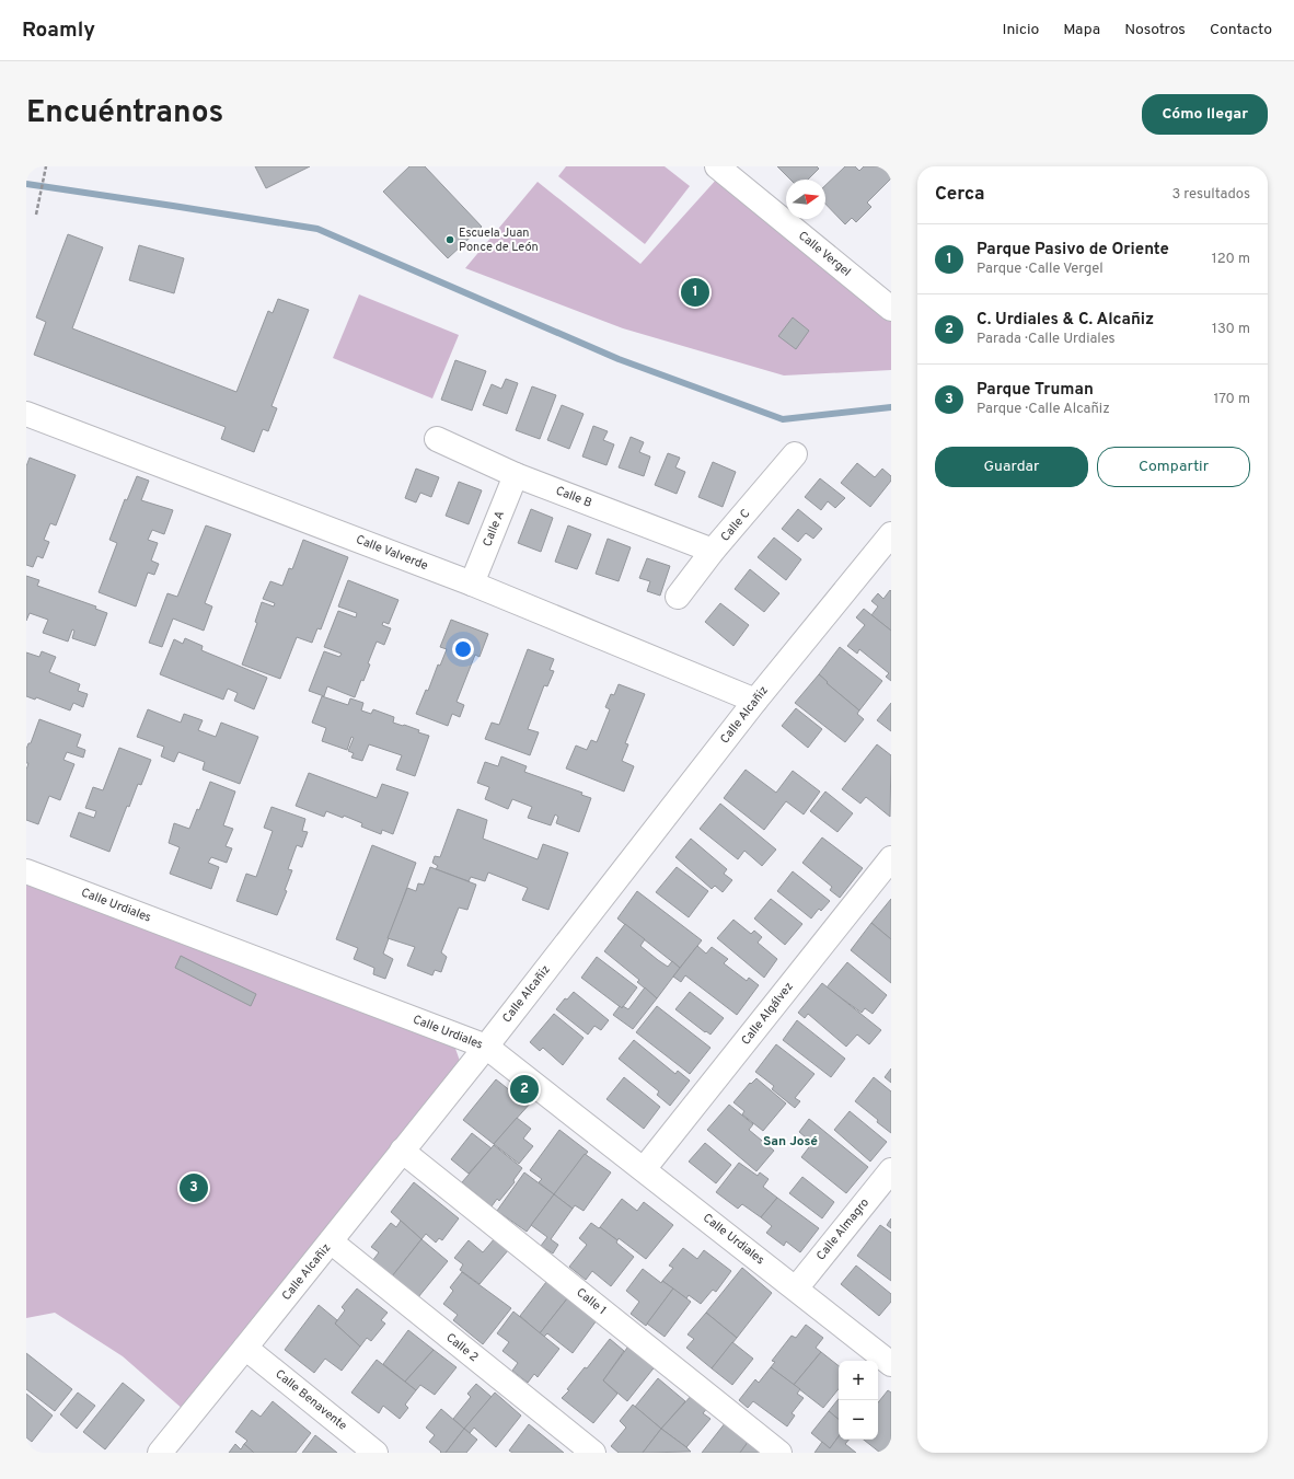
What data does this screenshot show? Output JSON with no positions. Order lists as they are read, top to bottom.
{
  "streets": {
    "street": [
      "Calle Vergel",
      "Calle B",
      "Calle C",
      "Calle A",
      "Calle Valverde",
      "Calle Alcañiz",
      "Calle Urdiales",
      "Calle Algálvez",
      "Calle Almagro",
      "Calle 1",
      "Calle 2",
      "Calle Benavente"
    ]
  },
  "crossings": [
    ["Calle B", "Calle C"],
    ["Calle B", "Calle A"],
    ["Calle A", "Calle Valverde"],
    ["Calle Valverde", "Calle Alcañiz"],
    ["Calle Alcañiz", "Calle Urdiales"],
    ["Calle Alcañiz", "Calle 1"],
    ["Calle Alcañiz", "Calle 2"],
    ["Calle Alcañiz", "Calle Benavente"],
    ["Calle Urdiales", "Calle Algálvez"],
    ["Calle Urdiales", "Calle Almagro"]
  ],
  "districts": ["San José"],
  "places": ["Escuela Juan Ponce de León"],
  "north": "right",
  "page": {
    "header": "Roamly",
    "nav": [
      "Inicio",
      "Mapa",
      "Nosotros",
      "Contacto"
    ],
    "title": "Encuéntranos",
    "buttons": [
      "Cómo llegar",
      ["Guardar", "Compartir"]
    ],
    "heading": ["Cerca", "3 resultados"],
    "list": [
      {
        "mark": "1",
        "name": "Parque Pasivo de Oriente",
        "note": "Parque · Calle Vergel",
        "value": "120 m"
      },
      {
        "mark": "2",
        "name": "C. Urdiales & C. Alcañiz",
        "note": "Parada · Calle Urdiales",
        "value": "130 m"
      },
      {
        "mark": "3",
        "name": "Parque Truman",
        "note": "Parque · Calle Alcañiz",
        "value": "170 m"
      }
    ],
    "pins": ["1", "2", "3"],
    "map_buttons": ["+", "−"]
  }
}
